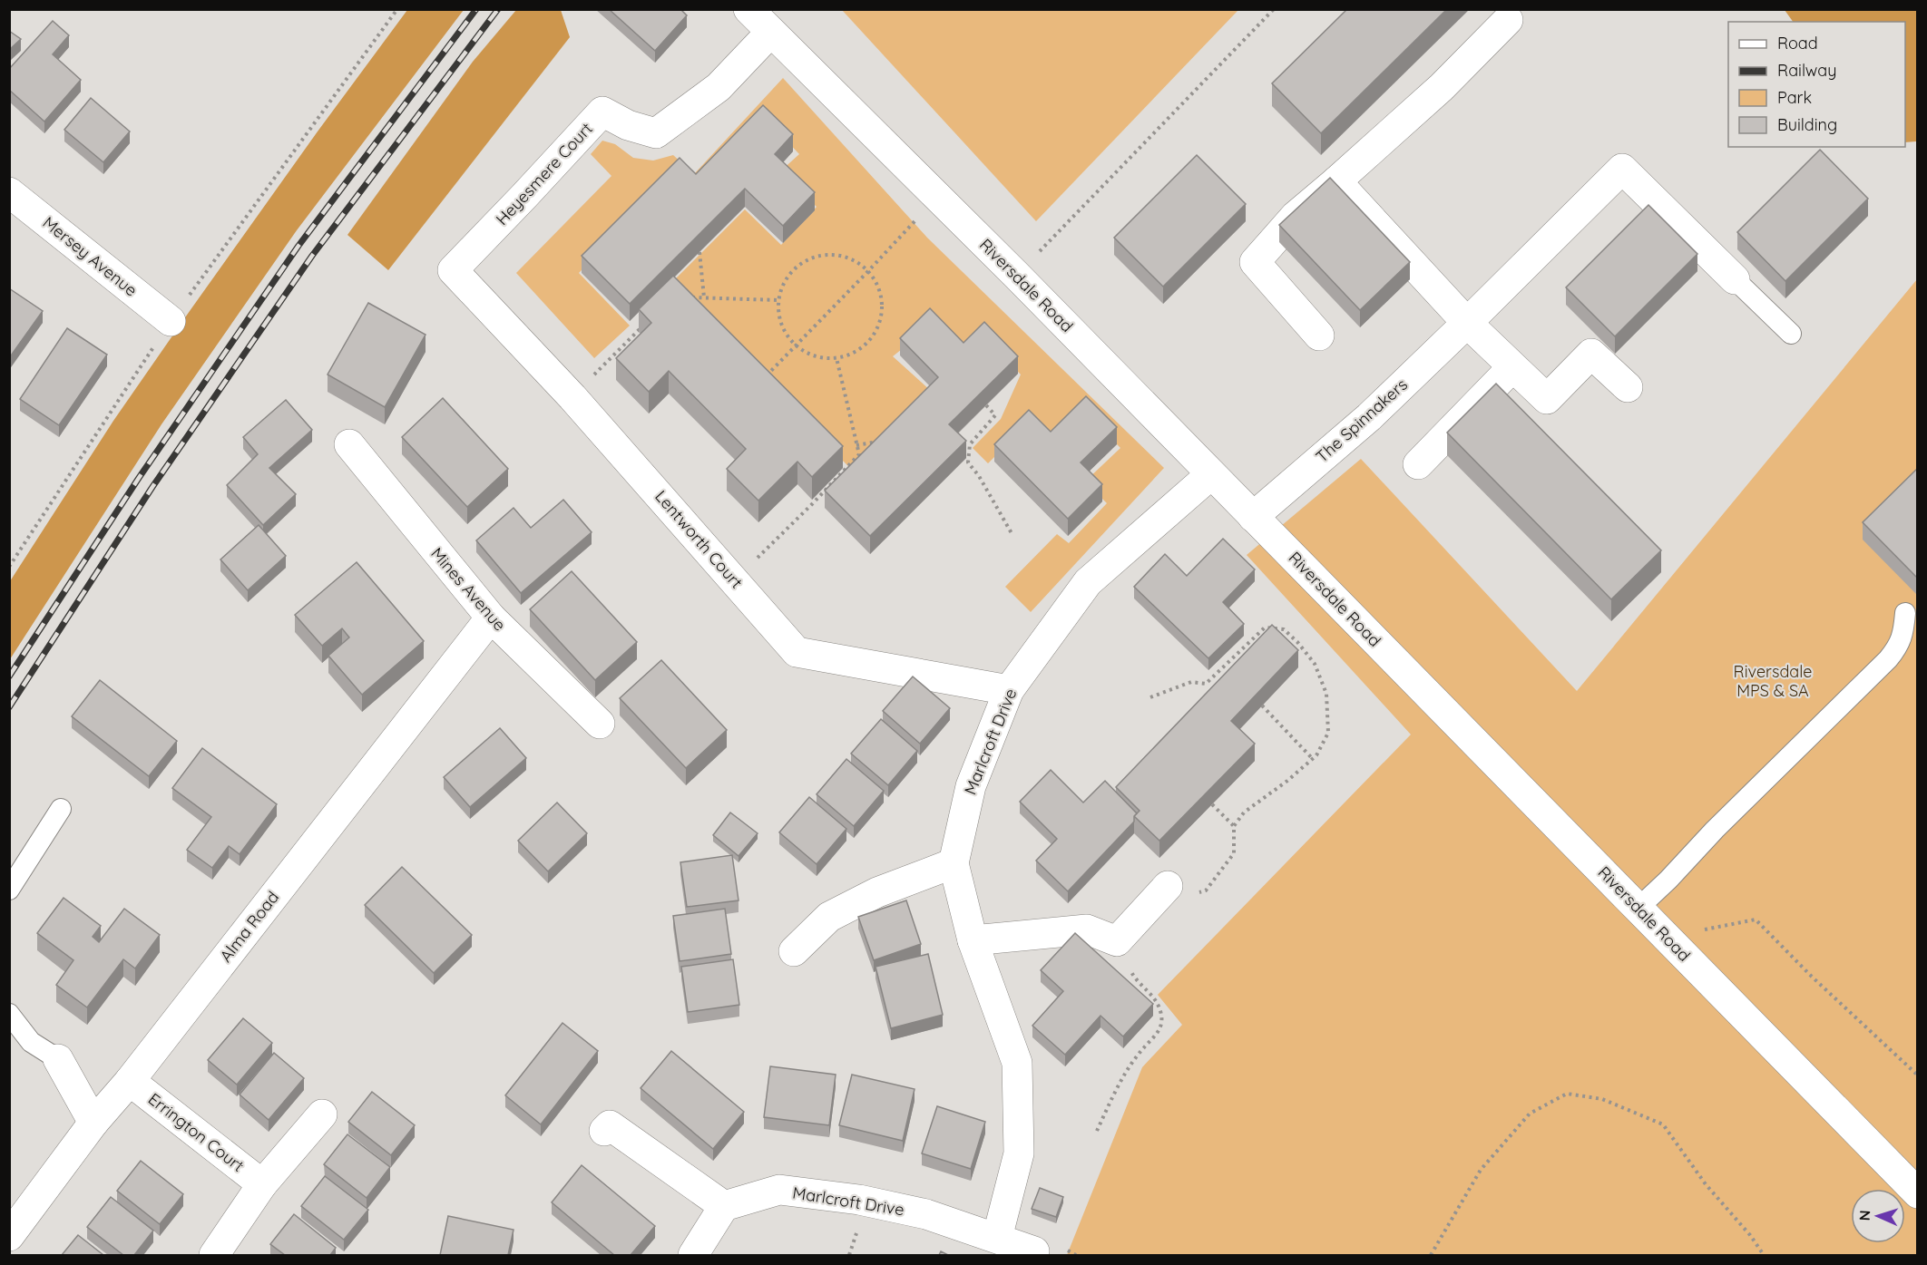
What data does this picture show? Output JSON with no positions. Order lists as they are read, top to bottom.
{
  "streets": {
    "street": [
      "Heyesmere Court",
      "Mersey Avenue",
      "Riversdale Road",
      "The Spinnakers",
      "Lentworth Court",
      "Mines Avenue",
      "Marlcroft Drive",
      "Alma Road",
      "Errington Court"
    ]
  },
  "crossings": [
    ["Heyesmere Court", "Riversdale Road"],
    ["Heyesmere Court", "Lentworth Court"],
    ["Riversdale Road", "The Spinnakers"],
    ["Riversdale Road", "Marlcroft Drive"],
    ["Lentworth Court", "Marlcroft Drive"],
    ["Mines Avenue", "Alma Road"],
    ["Alma Road", "Errington Court"]
  ],
  "parks": ["Riversdale MPS & SA"],
  "legend": [
    "Road",
    "Railway",
    "Park",
    "Building"
  ],
  "north": "left"
}
